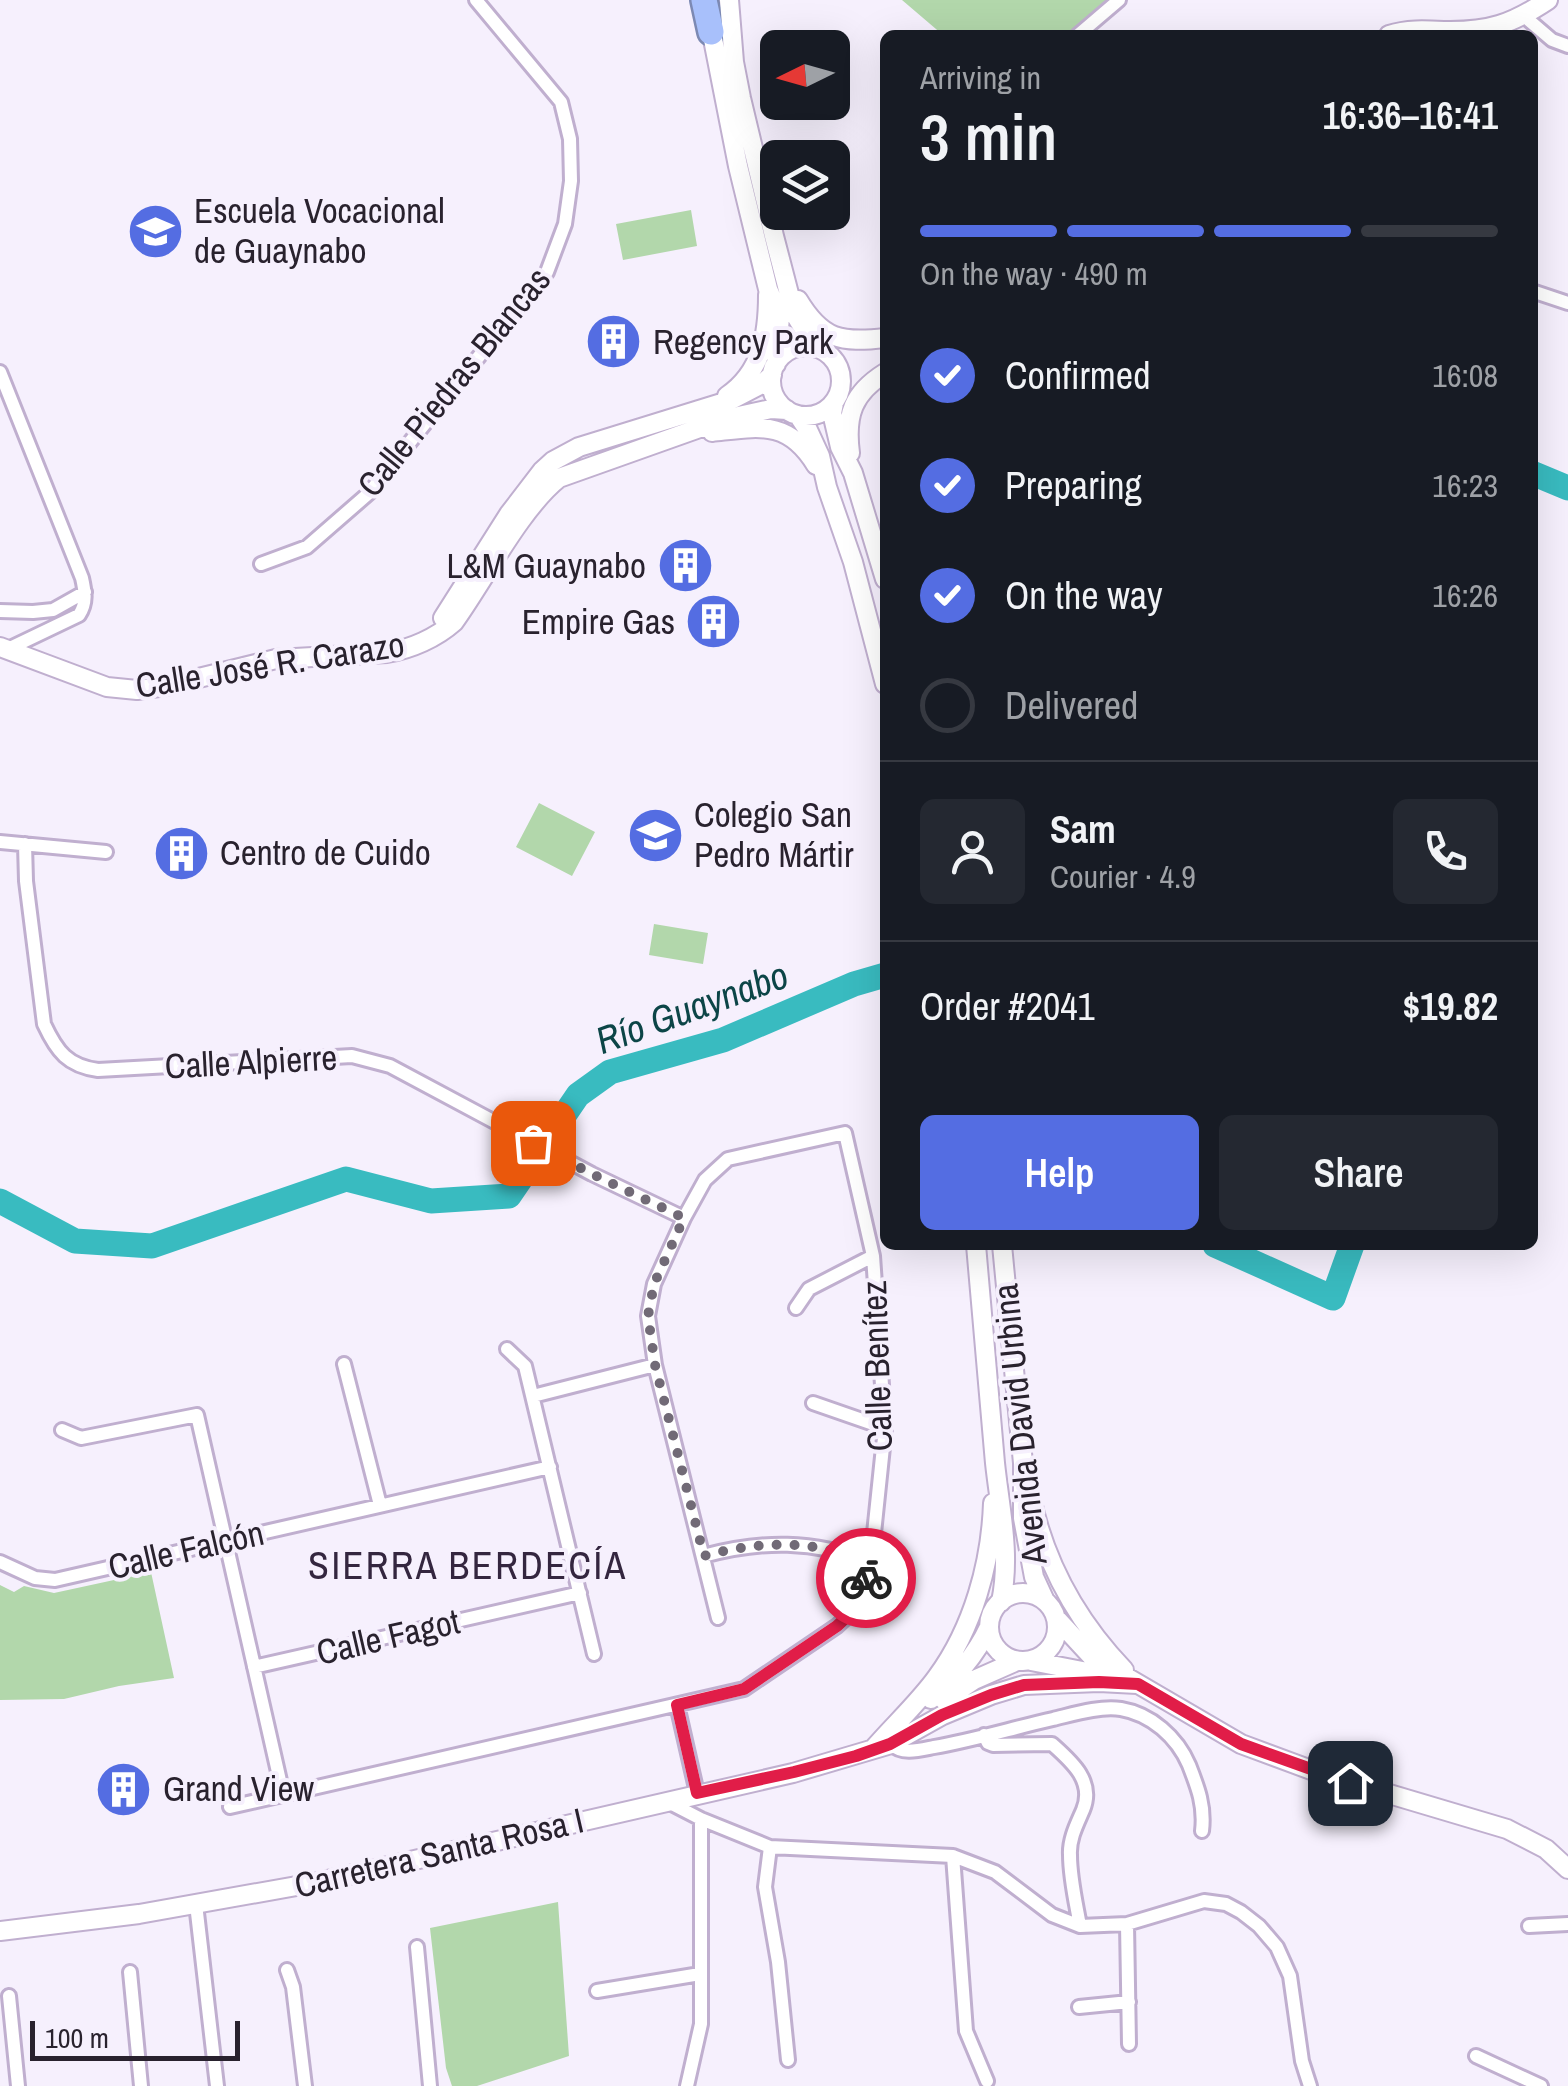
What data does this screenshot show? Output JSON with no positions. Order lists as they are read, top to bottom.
{
  "streets": {
    "street": [
      "Calle Piedras Blancas",
      "Calle José R. Carazo",
      "Calle Alpierre",
      "Calle Benítez",
      "Avenida David Urbina",
      "Calle Falcón",
      "Calle Fagot",
      "Carretera Santa Rosa I"
    ]
  },
  "crossings": [
    ["Calle Alpierre", "Calle Benítez"],
    ["Avenida David Urbina", "Carretera Santa Rosa I"]
  ],
  "districts": ["SIERRA BERDECÍA"],
  "water": ["Río Guaynabo"],
  "places": {
    "school or university": ["Escuela Vocacional de Guaynabo", "Colegio San Pedro Mártir"],
    "building": [
      "Regency Park",
      "L&M Guaynabo",
      "Empire Gas",
      "Centro de Cuido",
      "Grand View"
    ]
  },
  "scale_bar": "100 m",
  "north": "left",
  "page": {
    "heading": ["3 min", "Arriving in", "16:36–16:41"],
    "panel": [
      "Sam",
      "Courier · 4.9",
      "Order #2041",
      "$19.82"
    ],
    "bar": "On the way · 490 m",
    "list": [
      ["Confirmed", "16:08"],
      ["Preparing", "16:23"],
      ["On the way", "16:26"],
      "Delivered"
    ],
    "buttons": ["Help", "Share"],
    "scale": "100 m"
  }
}
